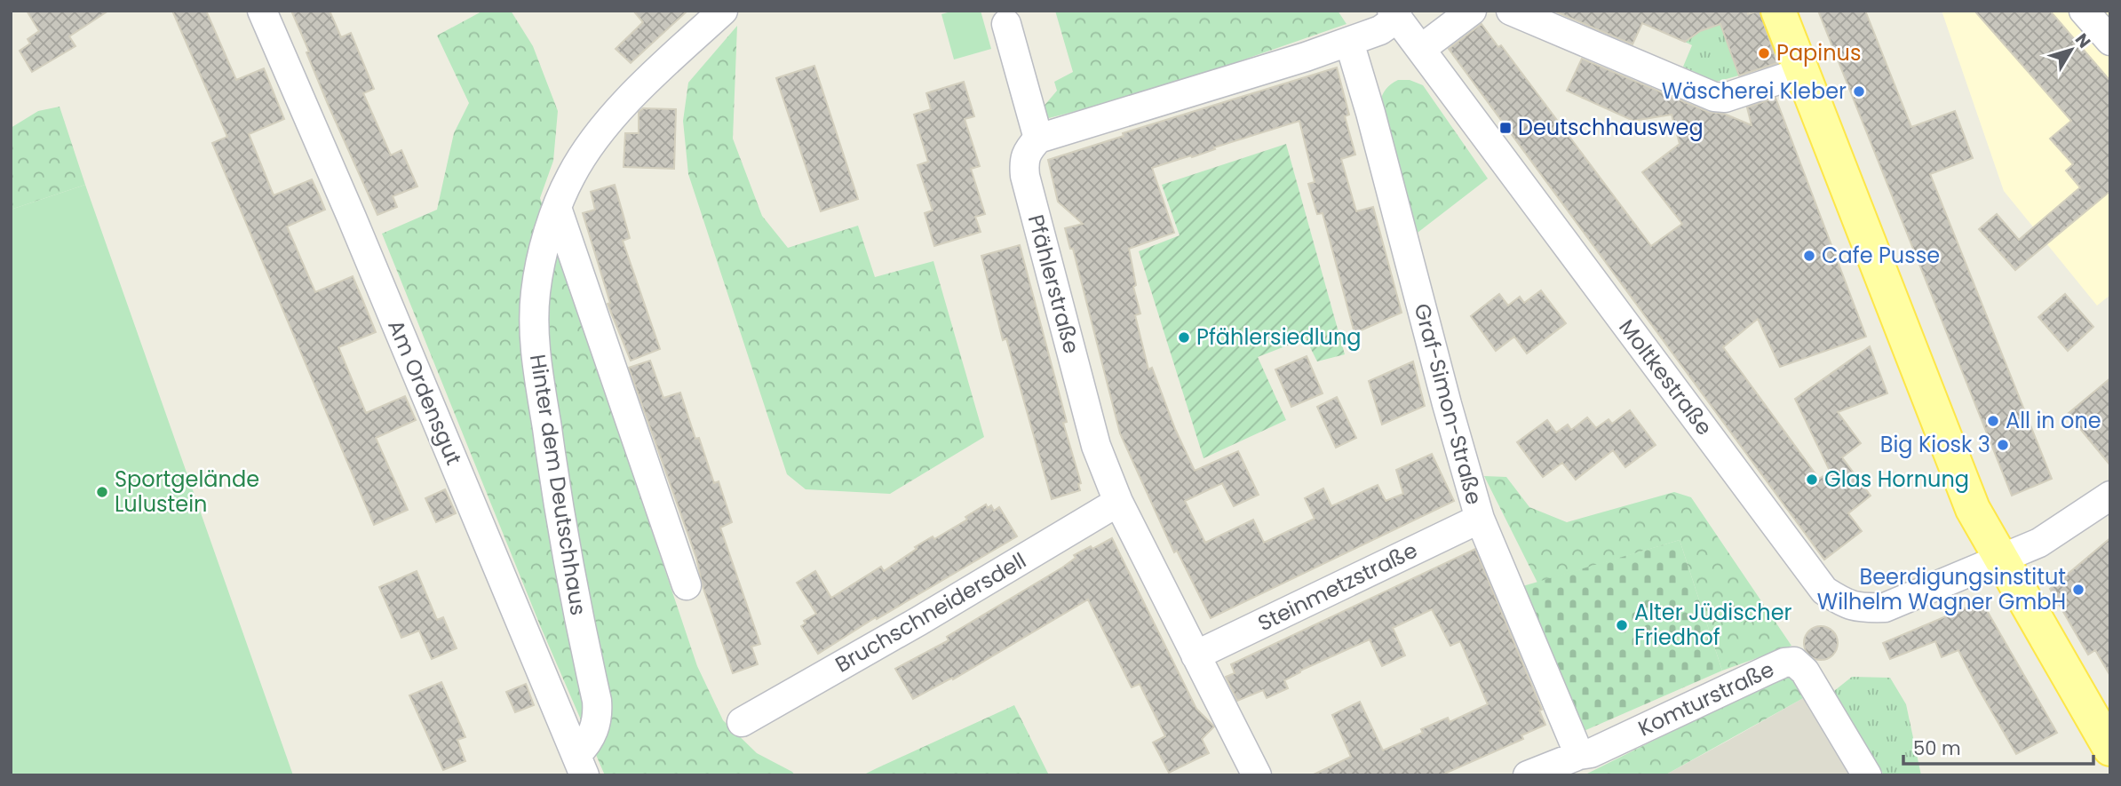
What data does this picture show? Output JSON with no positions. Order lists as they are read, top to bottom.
{
  "streets": {
    "street": [
      "Pfählerstraße",
      "Moltkestraße",
      "Am Ordensgut",
      "Graf-Simon-Straße",
      "Hinter dem Deutschhaus",
      "Steinmetzstraße",
      "Bruchschneidersdell",
      "Komturstraße"
    ]
  },
  "crossings": [
    ["Pfählerstraße", "Steinmetzstraße"],
    ["Pfählerstraße", "Bruchschneidersdell"],
    ["Am Ordensgut", "Hinter dem Deutschhaus"],
    ["Graf-Simon-Straße", "Steinmetzstraße"],
    ["Graf-Simon-Straße", "Komturstraße"]
  ],
  "places": {
    "other": [
      "Papinus",
      "Wäscherei Kleber",
      "Cafe Pusse",
      "Pfählersiedlung",
      "All in one",
      "Big Kiosk 3",
      "Glas Hornung",
      "Sportgelände Lulustein",
      "Beerdigungsinstitut Wilhelm Wagner GmbH",
      "Alter Jüdischer Friedhof"
    ],
    "transit": ["Deutschhausweg"]
  },
  "scale_bar": "50 m",
  "north": "top right"
}
